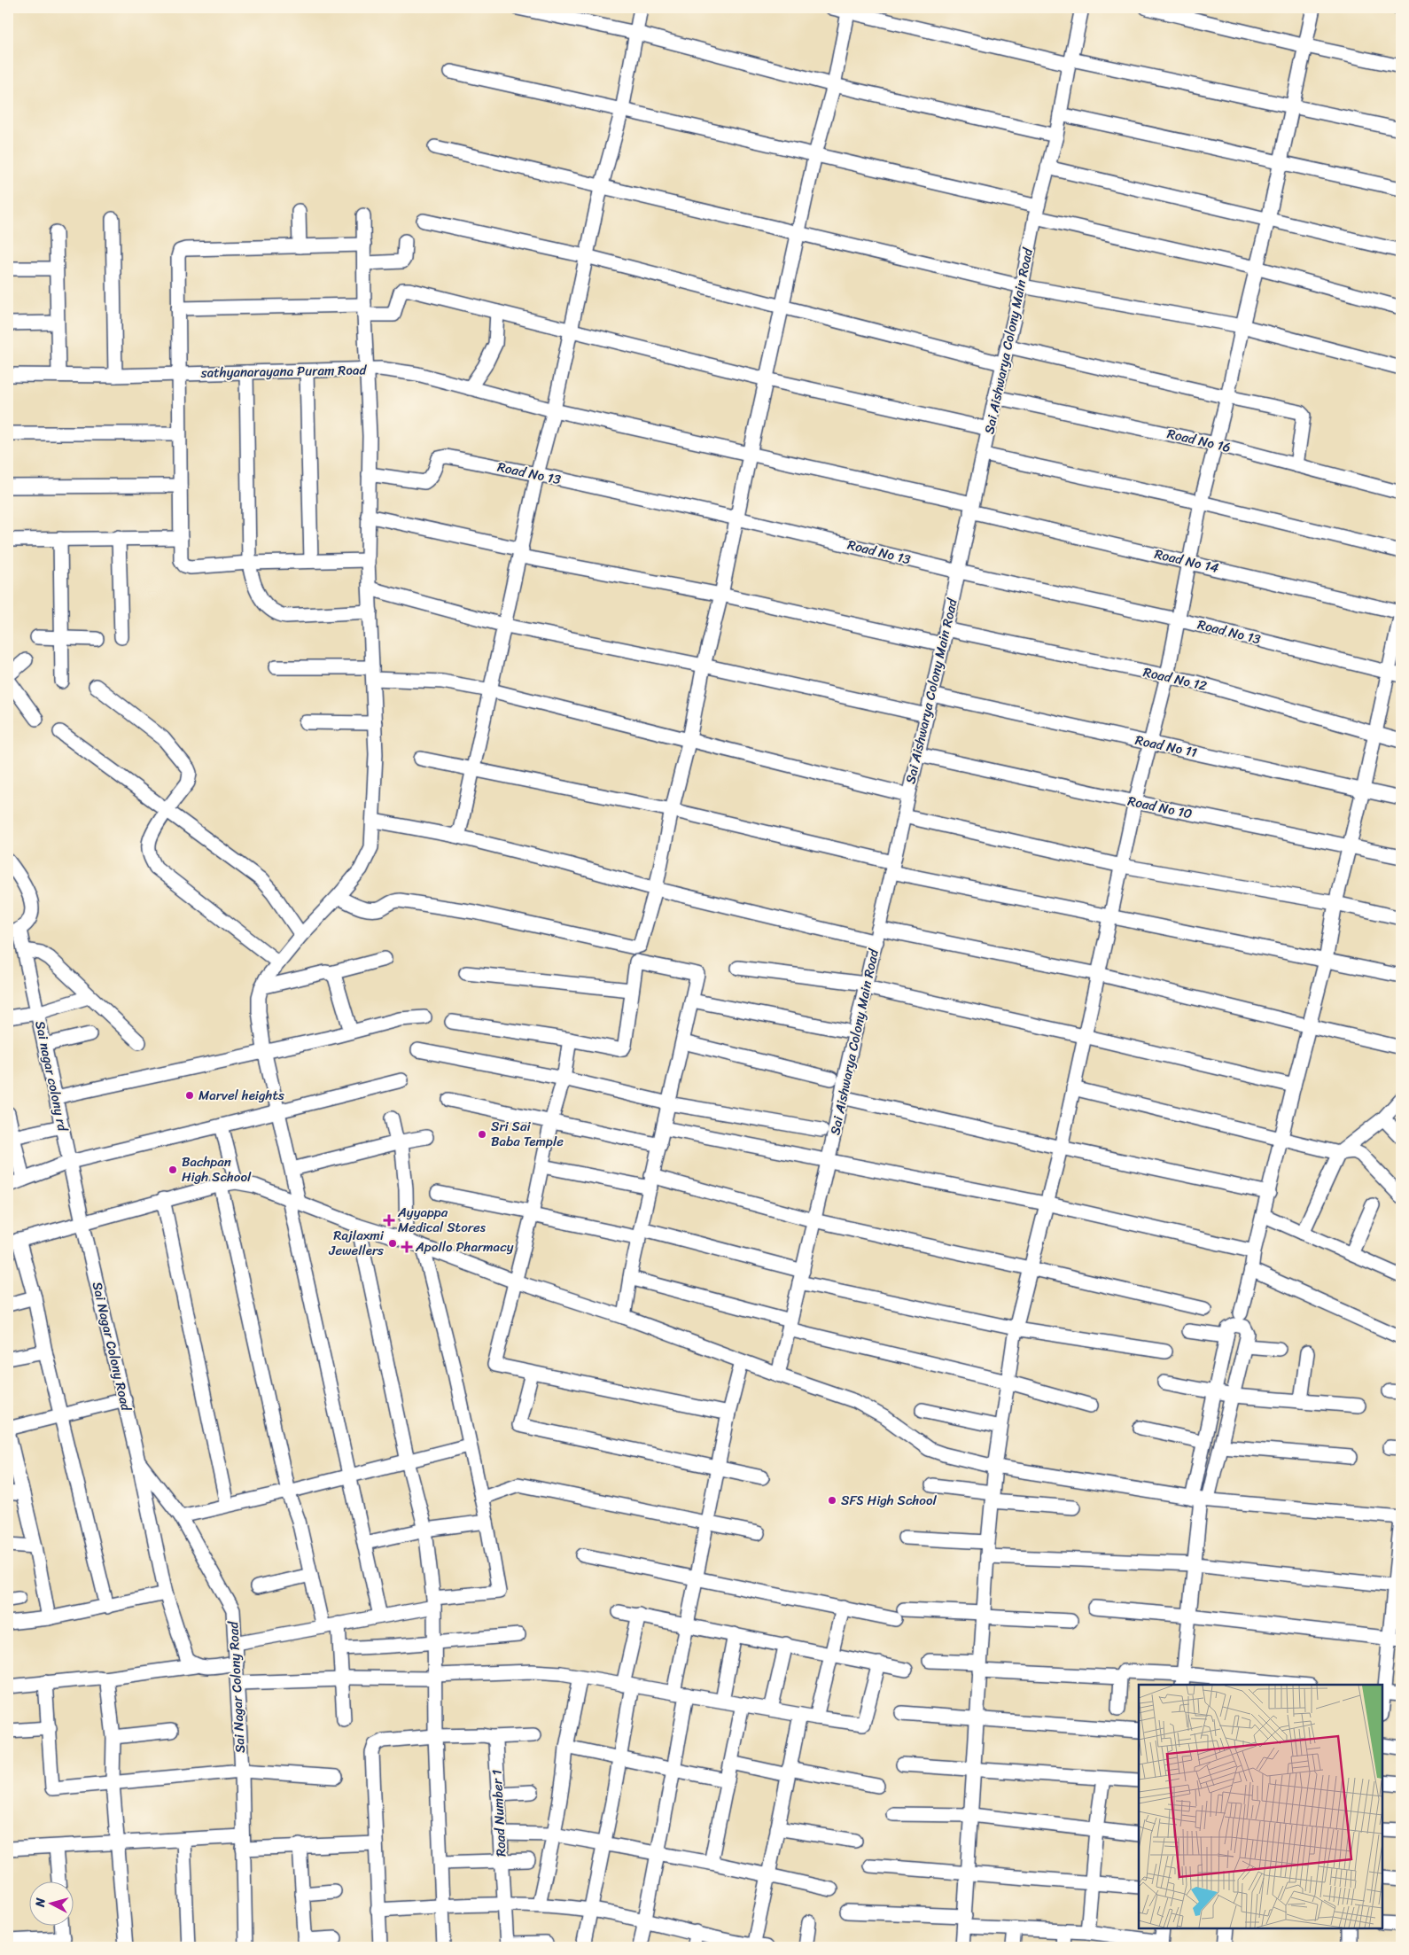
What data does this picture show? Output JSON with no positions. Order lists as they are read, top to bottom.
{
  "streets": {
    "street": [
      "Sai Aishwarya Colony Main Road",
      "sathyanarayana Puram Road",
      "Road No 16",
      "Road No 13",
      "Road No 14",
      "Road No 12",
      "Road No 11",
      "Road No 10",
      "Sai nagar colony rd",
      "Sai Nagar Colony Road",
      "Road Number 1"
    ]
  },
  "crossings": [
    ["Sai Aishwarya Colony Main Road", "Road No 16"],
    ["Sai Aishwarya Colony Main Road", "Road No 13"],
    ["Sai Aishwarya Colony Main Road", "Road No 14"],
    ["Sai Aishwarya Colony Main Road", "Road No 12"],
    ["Sai Aishwarya Colony Main Road", "Road No 11"],
    ["Sai Aishwarya Colony Main Road", "Road No 10"],
    ["sathyanarayana Puram Road", "Road No 14"],
    ["Sai nagar colony rd", "Sai Nagar Colony Road"]
  ],
  "places": {
    "other": [
      "Marvel heights",
      "Sri Sai Baba Temple",
      "Bachpan High School",
      "Rajlaxmi Jewellers",
      "SFS High School"
    ],
    "health": ["Ayyappa Medical Stores", "Apollo Pharmacy"]
  },
  "north": "left"
}
